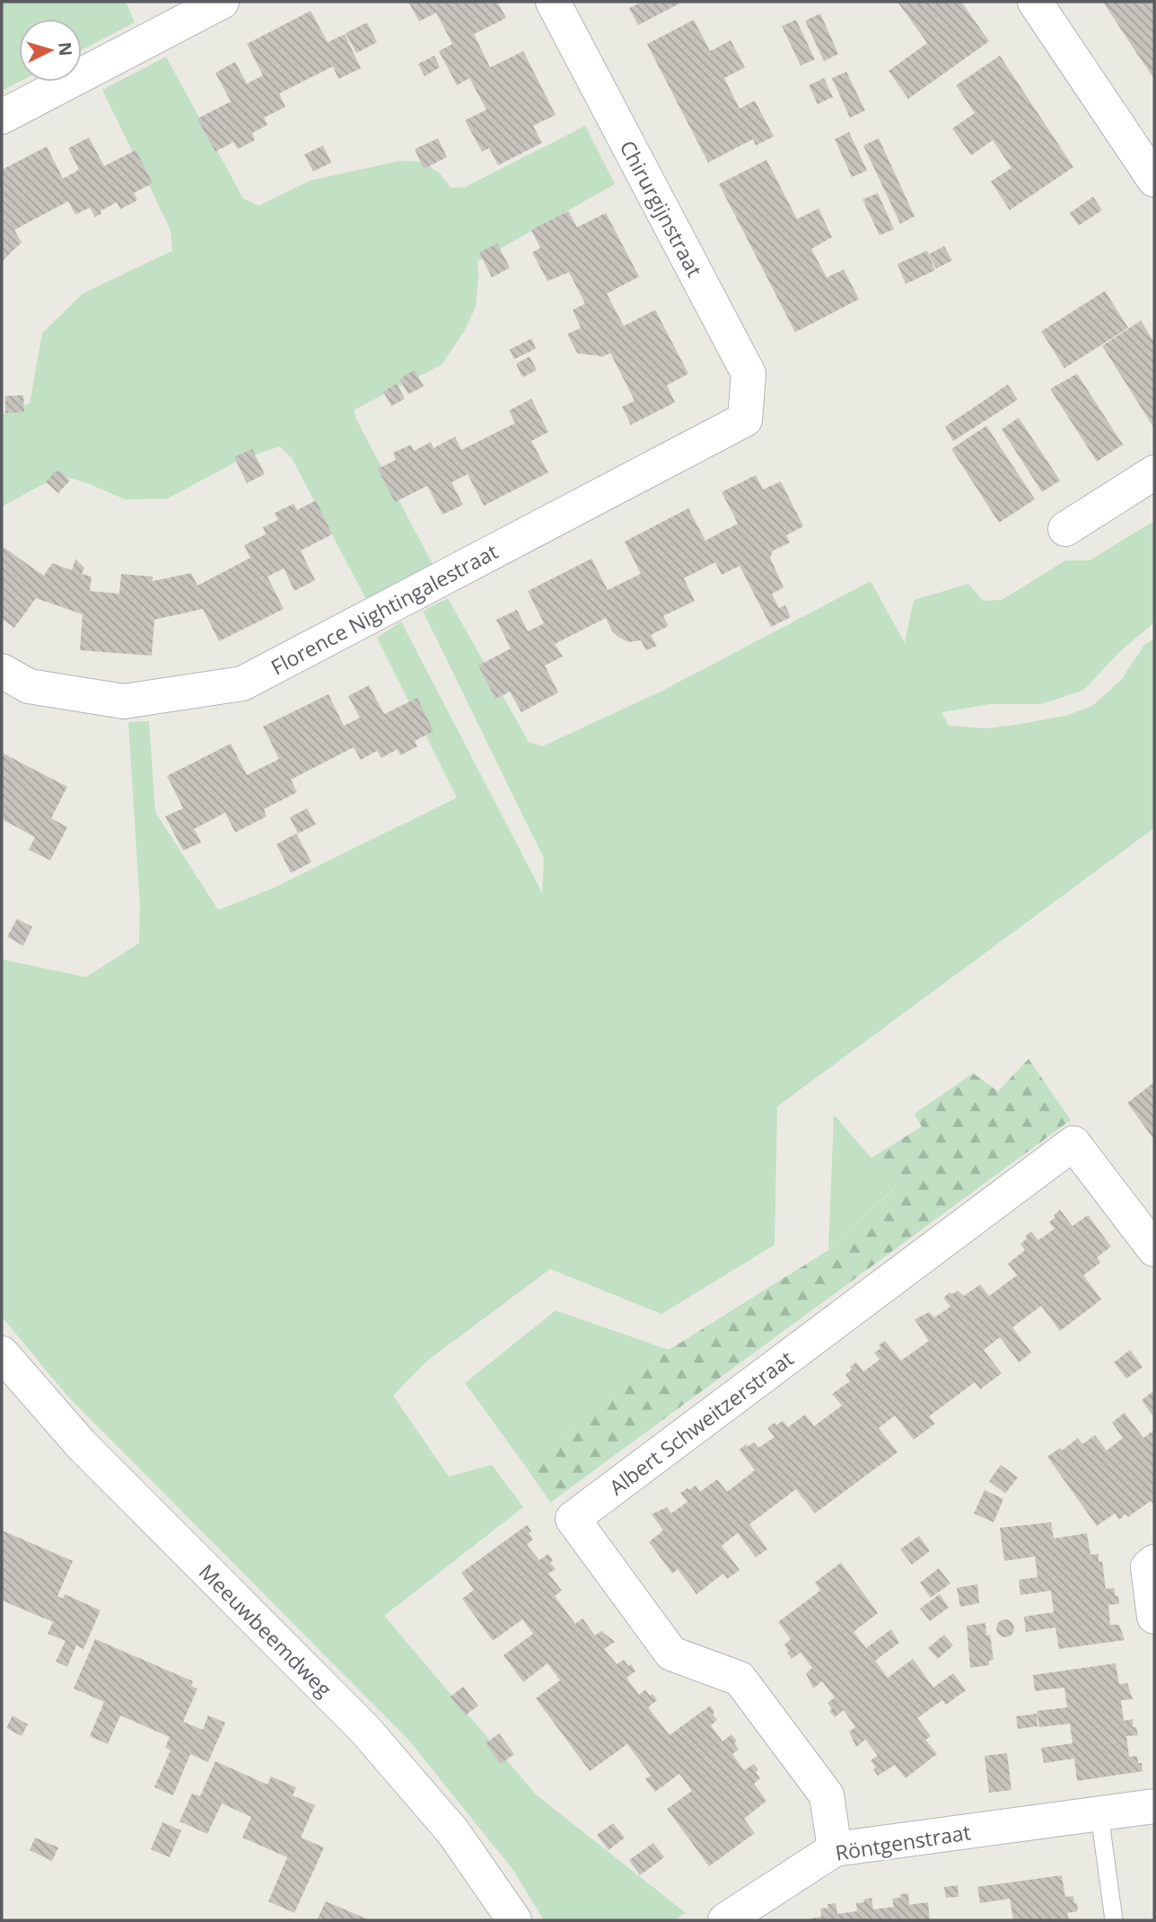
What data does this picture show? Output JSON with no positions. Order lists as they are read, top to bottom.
{
  "streets": {
    "street": [
      "Chirurgijnstraat",
      "Florence Nightingalestraat",
      "Albert Schweitzerstraat",
      "Meeuwbeemdweg",
      "Röntgenstraat"
    ]
  },
  "crossings": [
    ["Chirurgijnstraat", "Florence Nightingalestraat"],
    ["Albert Schweitzerstraat", "Röntgenstraat"]
  ],
  "north": "right"
}
